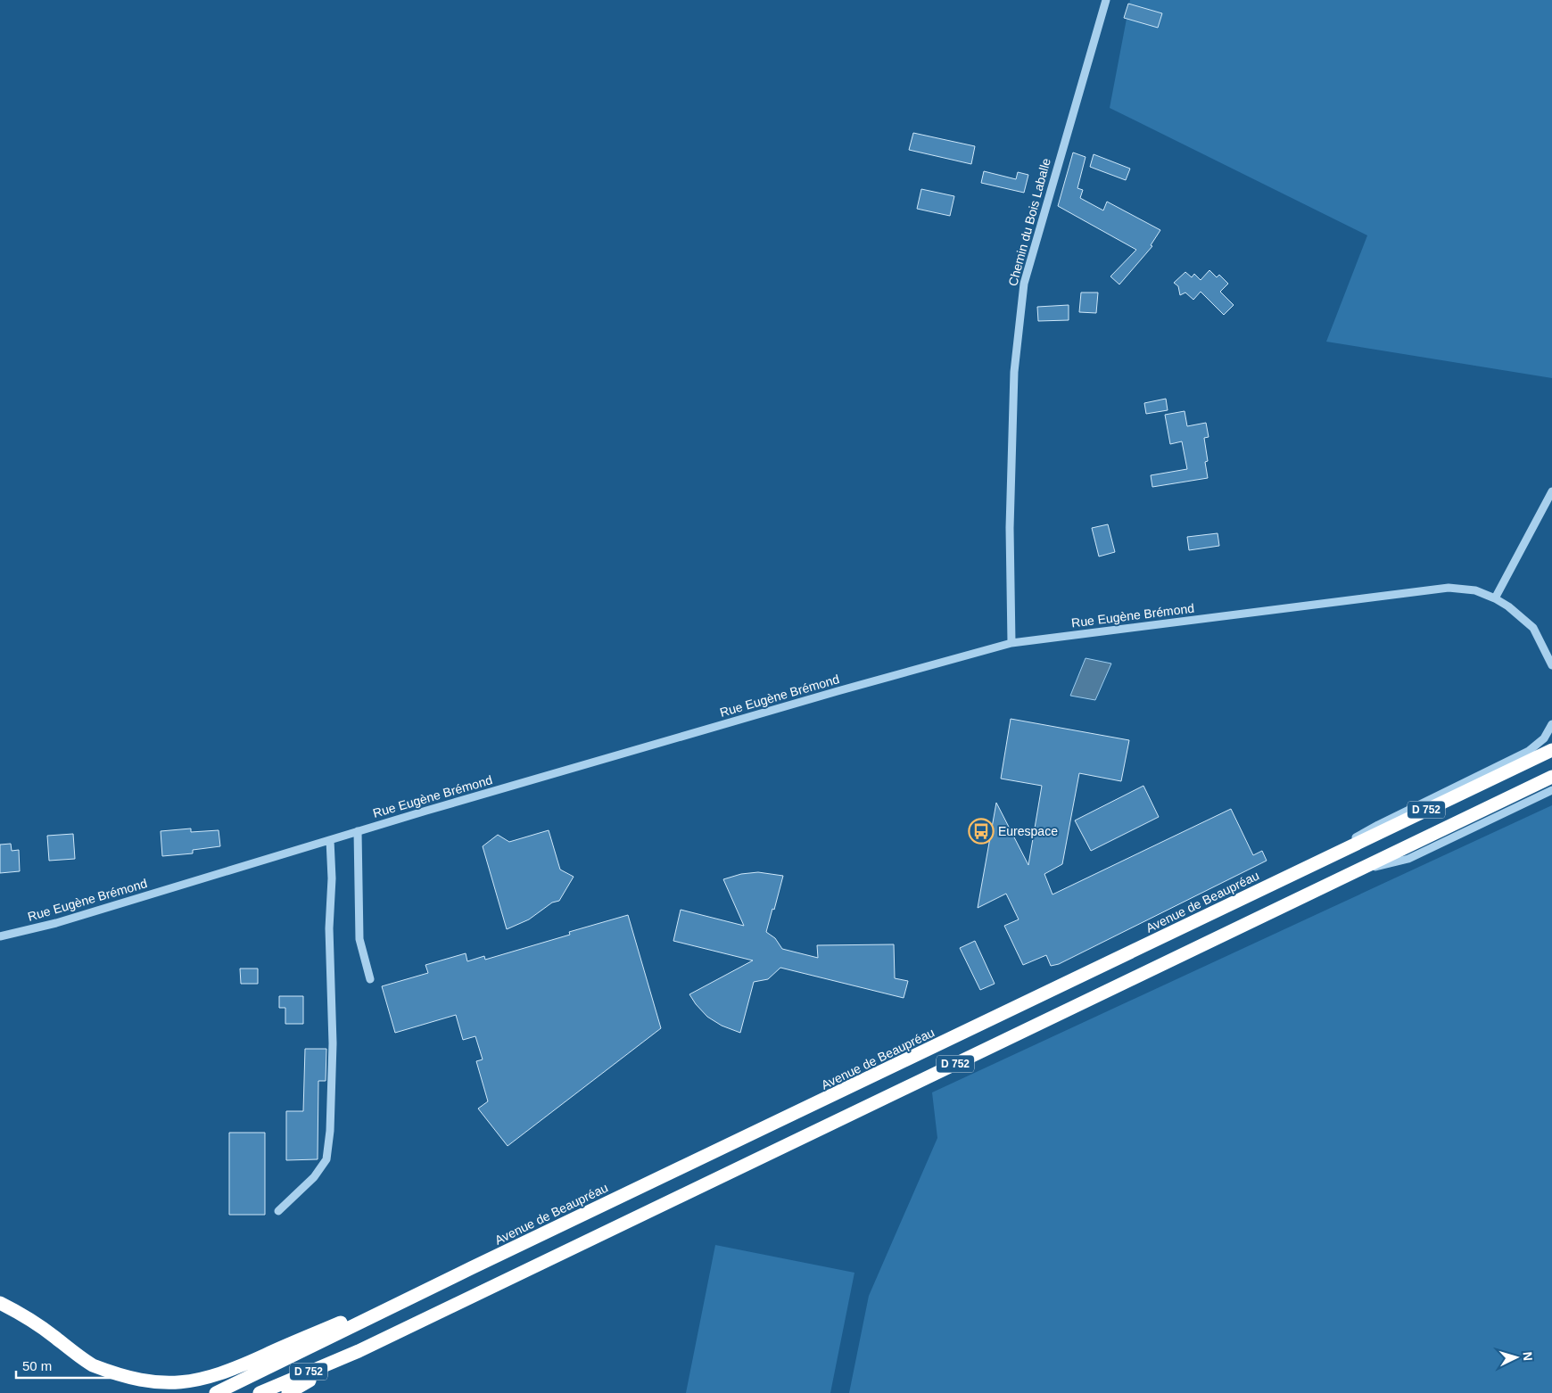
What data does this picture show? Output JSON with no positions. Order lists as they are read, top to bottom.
{
  "streets": {
    "highway": ["D 752", "Avenue de Beaupréau"],
    "street": ["Chemin du Bois Laballe", "Rue Eugène Brémond"]
  },
  "crossings": [
    ["Chemin du Bois Laballe", "Rue Eugène Brémond"]
  ],
  "places": {
    "bus stop": ["Eurespace"]
  },
  "scale_bar": "50 m",
  "north": "right"
}
